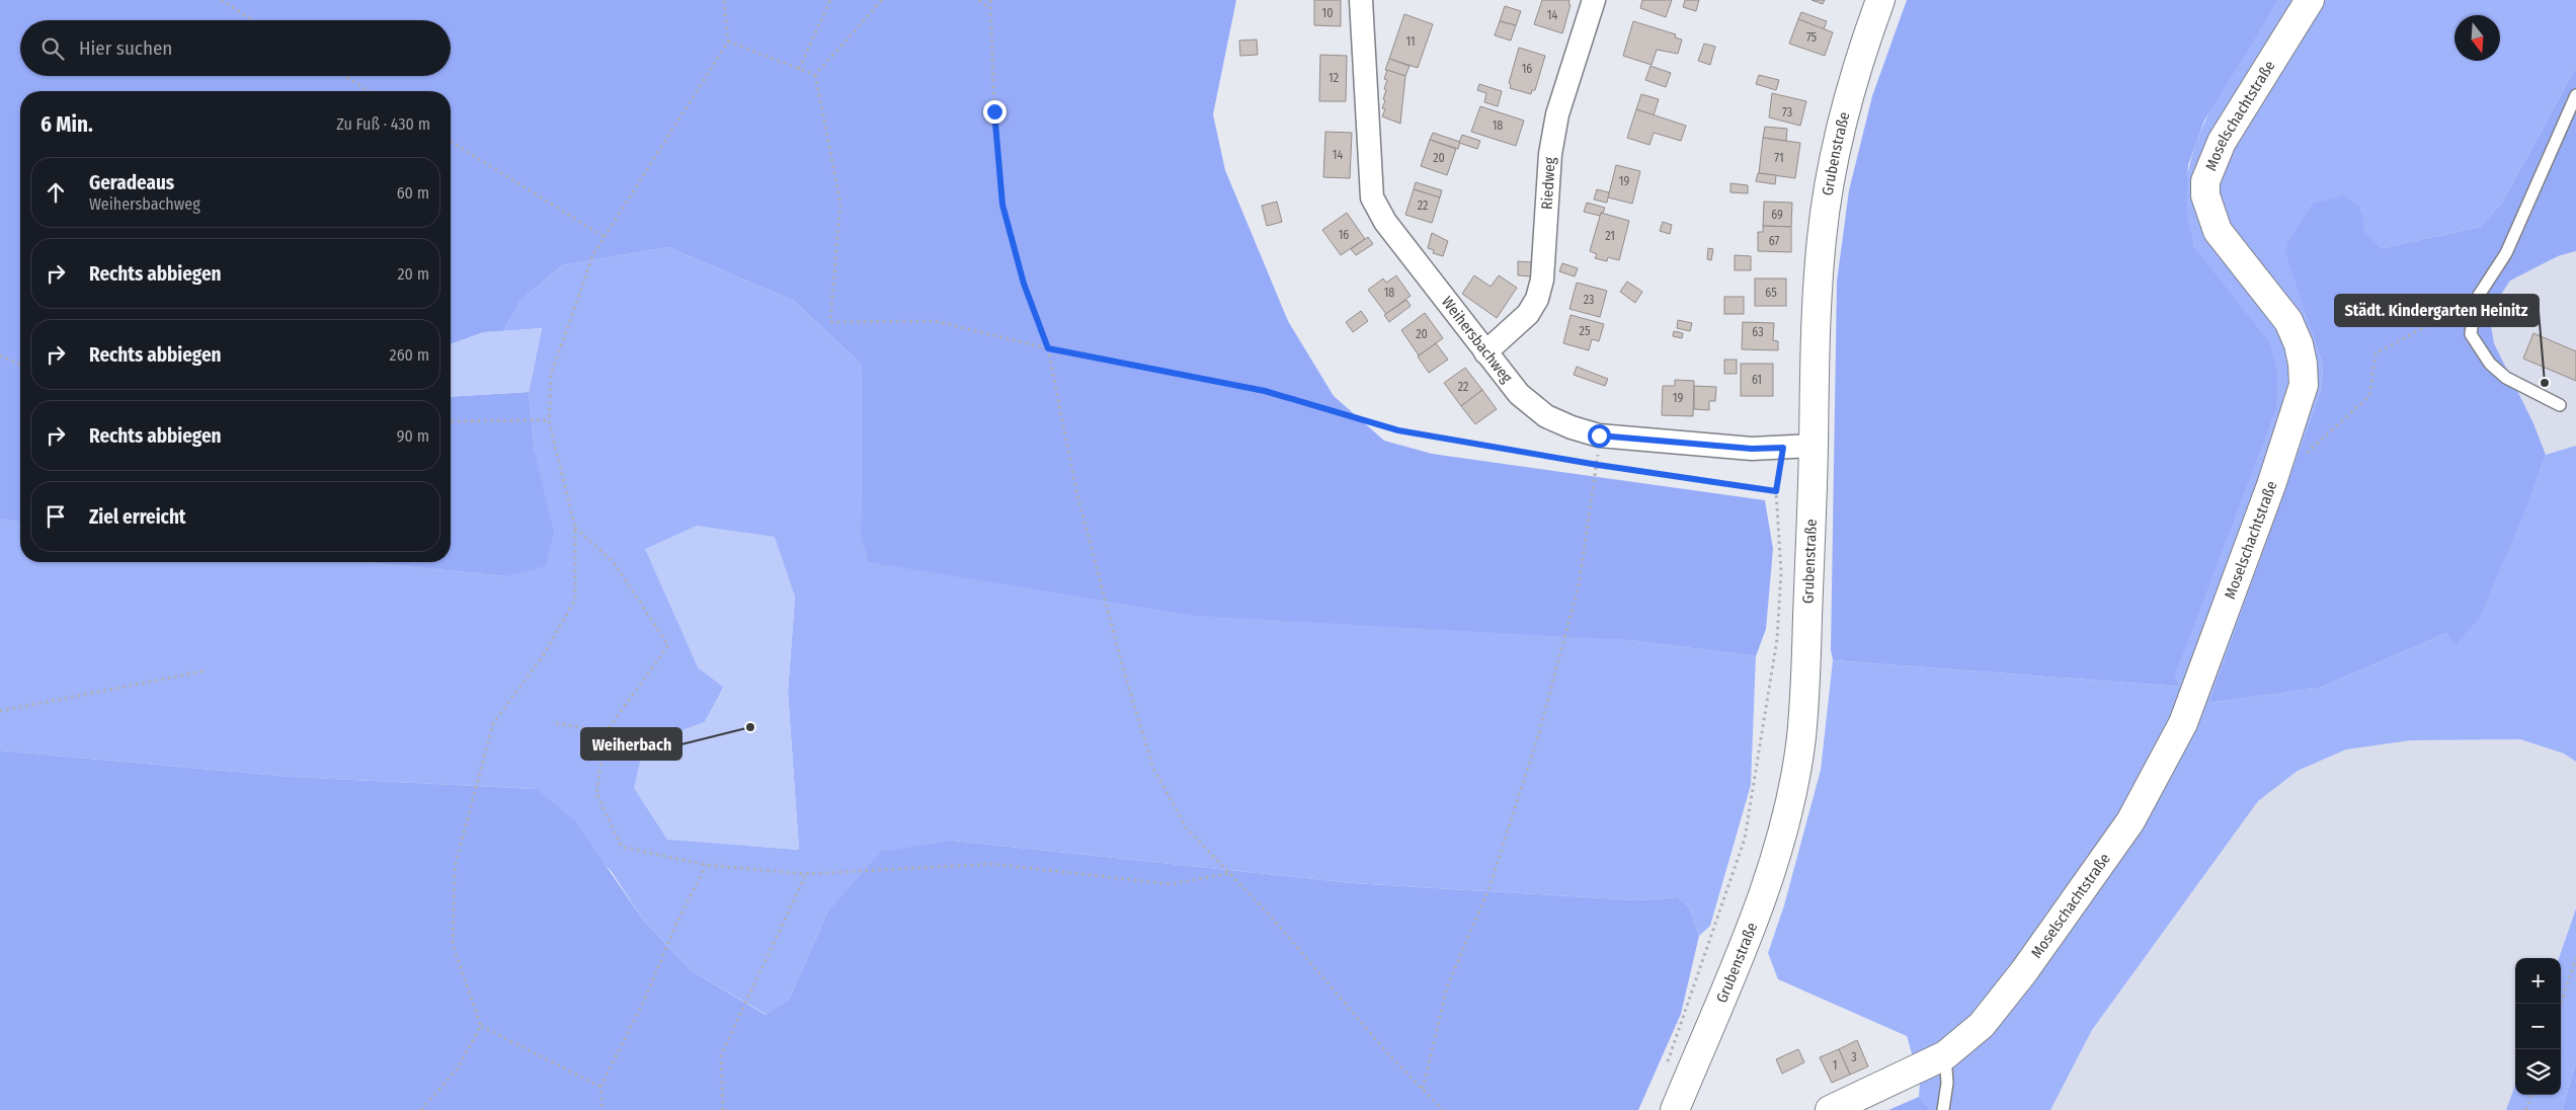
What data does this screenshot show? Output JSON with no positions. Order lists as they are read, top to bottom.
{
  "streets": {
    "street": [
      "Moselschachtstraße",
      "Grubenstraße",
      "Riedweg",
      "Weihersbachweg"
    ]
  },
  "crossings": [
    ["Grubenstraße", "Weihersbachweg"],
    ["Riedweg", "Weihersbachweg"]
  ],
  "places": ["Städt. Kindergarten Heinitz", "Weiherbach"],
  "house_numbers": [
    "10",
    "14",
    "75",
    "11",
    "16",
    "12",
    "73",
    "18",
    "14",
    "20",
    "71",
    "19",
    "22",
    "69",
    "16",
    "21",
    "67",
    "18",
    "65",
    "23",
    "25",
    "63",
    "20",
    "61",
    "22",
    "19",
    "3",
    "1"
  ],
  "north": "bottom",
  "page": {
    "search": "Hier suchen",
    "heading": ["6 Min.", "Zu Fuß · 430 m"],
    "list": [
      ["Geradeaus", "Weihersbachweg", "60 m"],
      ["Rechts abbiegen", "20 m"],
      ["Rechts abbiegen", "260 m"],
      ["Rechts abbiegen", "90 m"],
      "Ziel erreicht"
    ],
    "map_buttons": ["+", "−"]
  }
}
